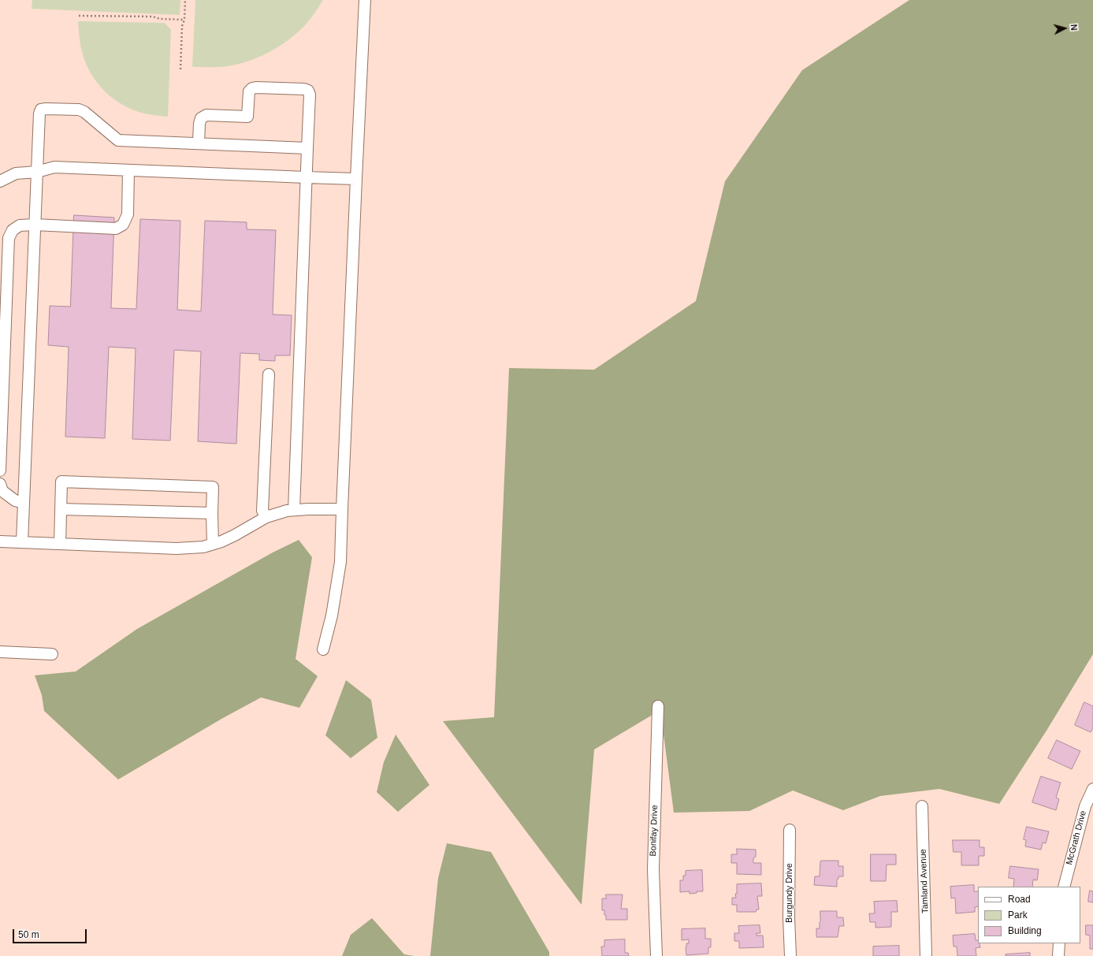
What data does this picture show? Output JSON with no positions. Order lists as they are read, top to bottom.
{
  "streets": {
    "street": [
      "Bonifay Drive",
      "McGrath Drive",
      "Tamland Avenue",
      "Burgundy Drive"
    ]
  },
  "legend": ["Road", "Park", "Building"],
  "scale_bar": "50 m",
  "north": "right"
}
